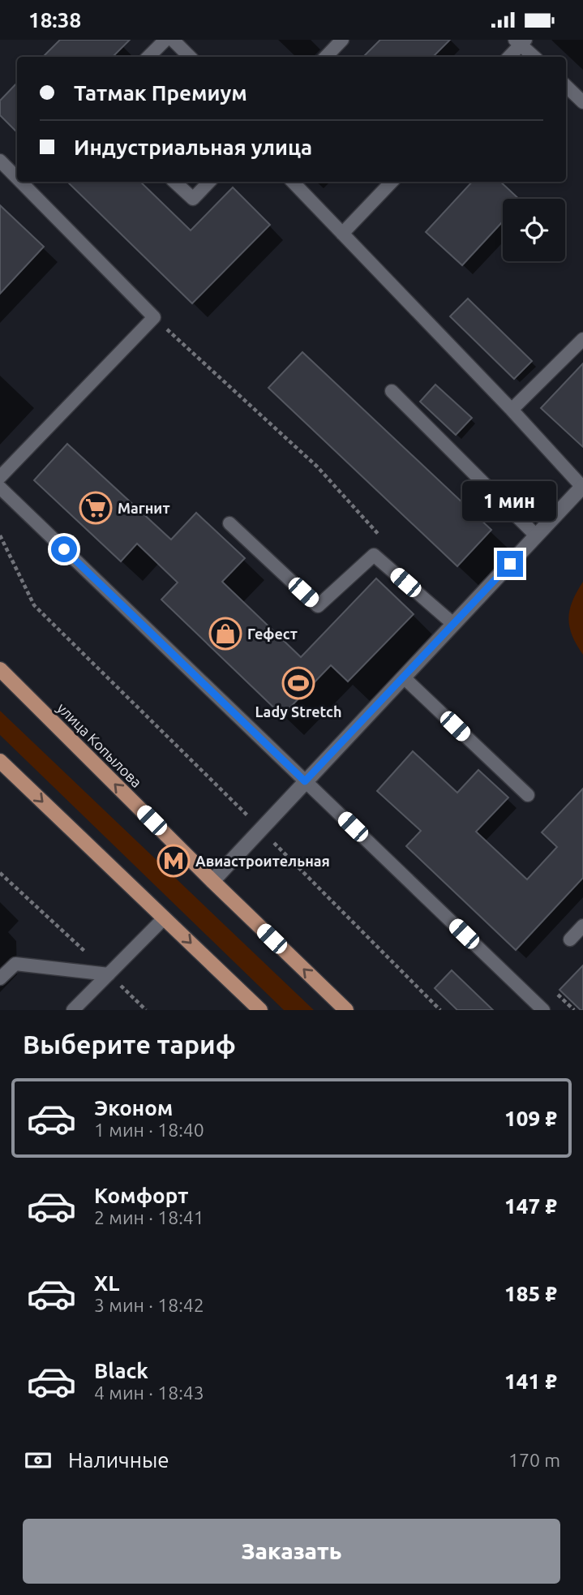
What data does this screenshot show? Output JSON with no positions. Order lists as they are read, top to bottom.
{
  "streets": {
    "main road": ["улица Копылова"]
  },
  "places": {
    "supermarket": ["Магнит"],
    "shop": ["Гефест"],
    "sports": ["Lady Stretch"],
    "metro station": ["Авиастроительная"]
  },
  "page": {
    "status": "18:38",
    "banner": ["Татмак Премиум", "Индустриальная улица"],
    "bubble": "1 мин",
    "heading": "Выберите тариф",
    "list": [
      {
        "name": "Эконом",
        "note": "1 мин · 18:40",
        "value": "109 ₽"
      },
      {
        "name": "Комфорт",
        "note": "2 мин · 18:41",
        "value": "147 ₽"
      },
      {
        "name": "XL",
        "note": "3 мин · 18:42",
        "value": "185 ₽"
      },
      {
        "name": "Black",
        "note": "4 мин · 18:43",
        "value": "141 ₽"
      }
    ],
    "pay": ["Наличные", "170 m"],
    "buttons": "Заказать"
  }
}
